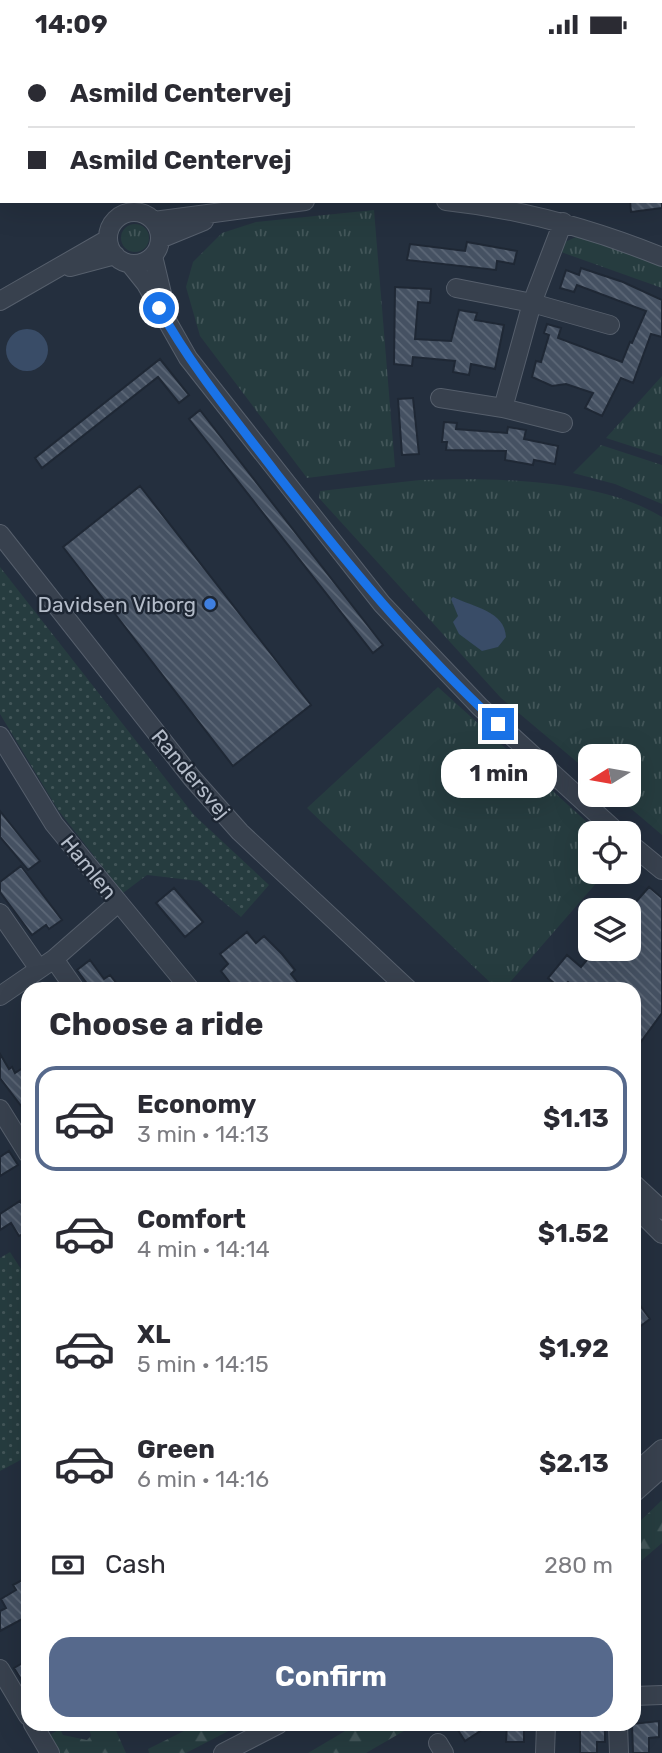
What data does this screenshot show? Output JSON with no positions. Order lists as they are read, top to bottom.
{
  "streets": {
    "street": ["Randersvej", "Hamlen"]
  },
  "places": ["Davidsen Viborg"],
  "north": "left",
  "page": {
    "status": "14:09",
    "banner": ["Asmild Centervej", "Asmild Centervej"],
    "bubble": "1 min",
    "heading": "Choose a ride",
    "list": [
      {
        "name": "Economy",
        "note": "3 min · 14:13",
        "value": "$1.13"
      },
      {
        "name": "Comfort",
        "note": "4 min · 14:14",
        "value": "$1.52"
      },
      {
        "name": "XL",
        "note": "5 min · 14:15",
        "value": "$1.92"
      },
      {
        "name": "Green",
        "note": "6 min · 14:16",
        "value": "$2.13"
      }
    ],
    "pay": ["Cash", "280 m"],
    "buttons": "Confirm"
  }
}
